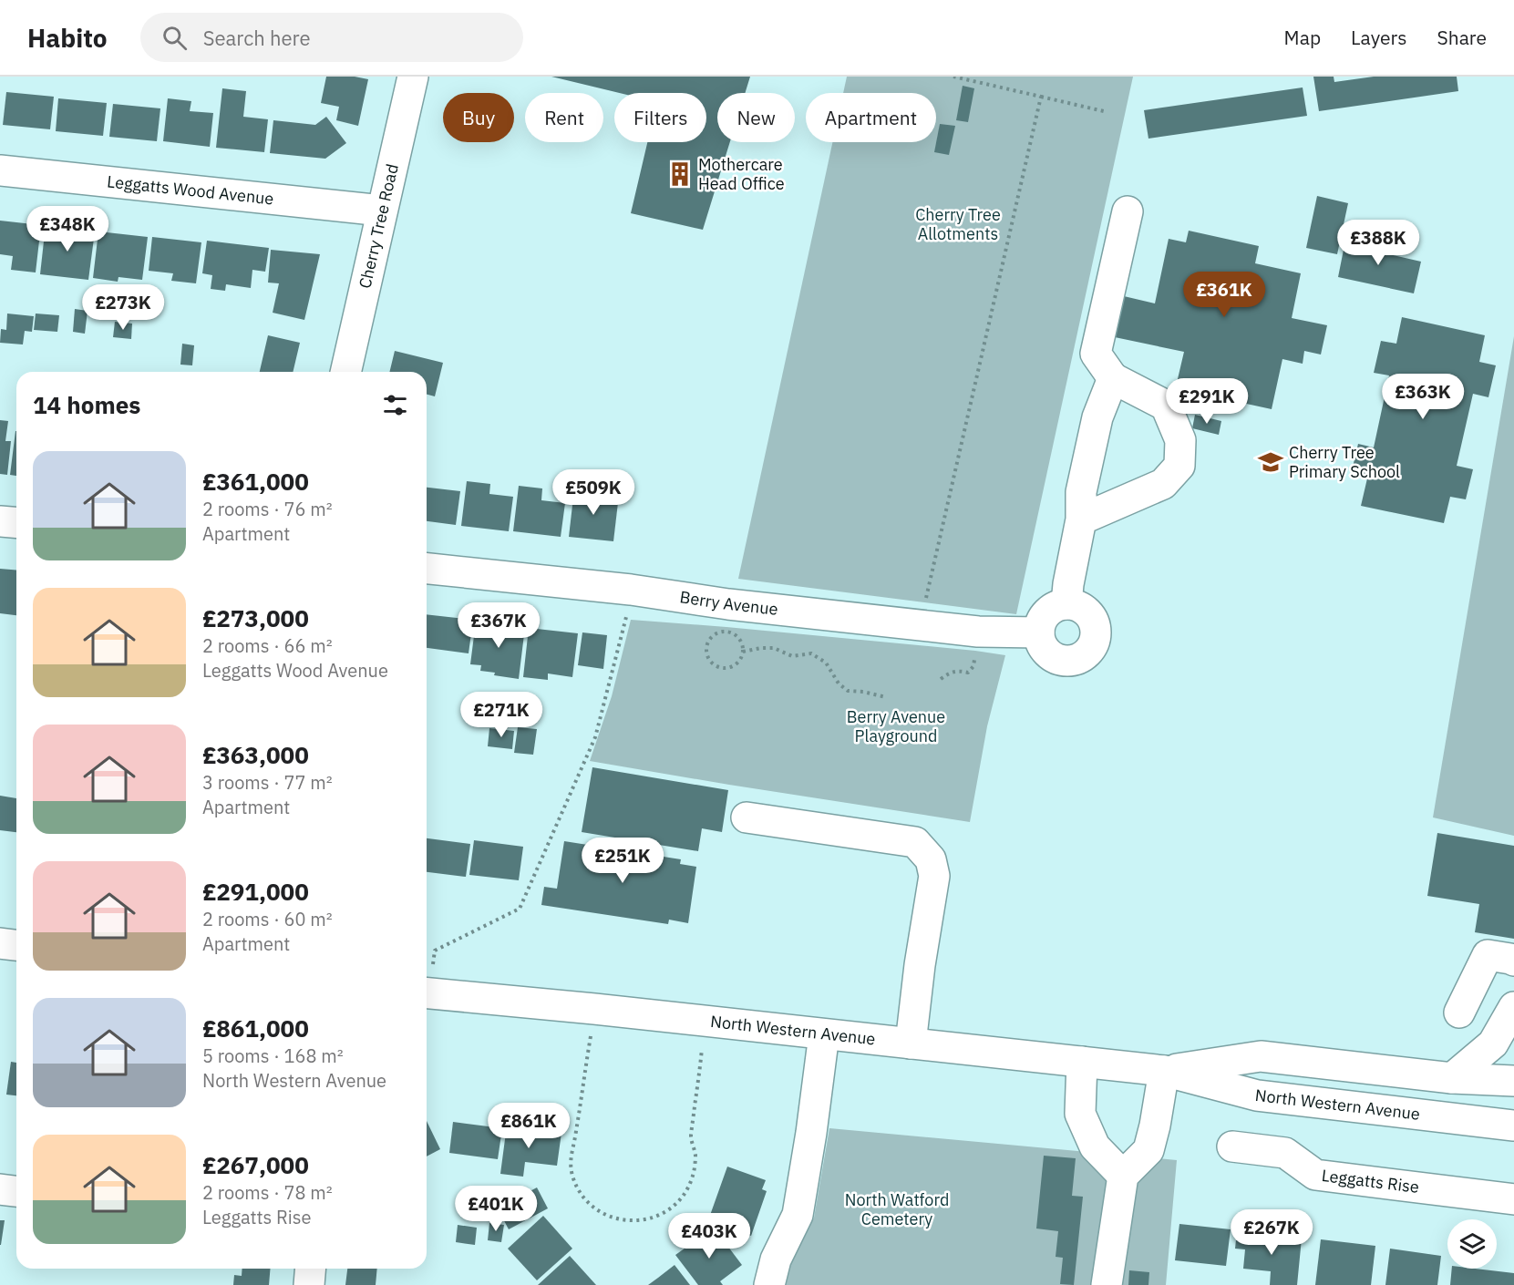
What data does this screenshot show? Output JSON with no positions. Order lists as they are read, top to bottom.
{
  "streets": {
    "main road": [
      "Leggatts Wood Avenue",
      "Cherry Tree Road",
      "Berry Avenue",
      "North Western Avenue",
      "Leggatts Rise"
    ]
  },
  "crossings": [
    ["Leggatts Wood Avenue", "Cherry Tree Road"]
  ],
  "parks": ["Cherry Tree Allotments", "Berry Avenue Playground", "North Watford Cemetery"],
  "places": {
    "building": ["Mothercare Head Office"],
    "school or university": ["Cherry Tree Primary School"]
  },
  "page": {
    "header": "Habito",
    "search": "Search here",
    "nav": ["Map", "Layers", "Share"],
    "chip": [
      "Buy",
      "Rent",
      "Filters",
      "New",
      "Apartment"
    ],
    "price": [
      "£348K",
      "£388K",
      "£361K",
      "£273K",
      "£363K",
      "£291K",
      "£509K",
      "£367K",
      "£271K",
      "£251K",
      "£861K",
      "£401K",
      "£267K",
      "£403K"
    ],
    "heading": "14 homes",
    "list": [
      {
        "name": "£361,000",
        "note": "2 rooms · 76 m² · Apartment"
      },
      {
        "name": "£273,000",
        "note": "2 rooms · 66 m² · Leggatts Wood Avenue"
      },
      {
        "name": "£363,000",
        "note": "3 rooms · 77 m² · Apartment"
      },
      {
        "name": "£291,000",
        "note": "2 rooms · 60 m² · Apartment"
      },
      {
        "name": "£861,000",
        "note": "5 rooms · 168 m² · North Western Avenue"
      },
      {
        "name": "£267,000",
        "note": "2 rooms · 78 m² · Leggatts Rise"
      }
    ]
  }
}
